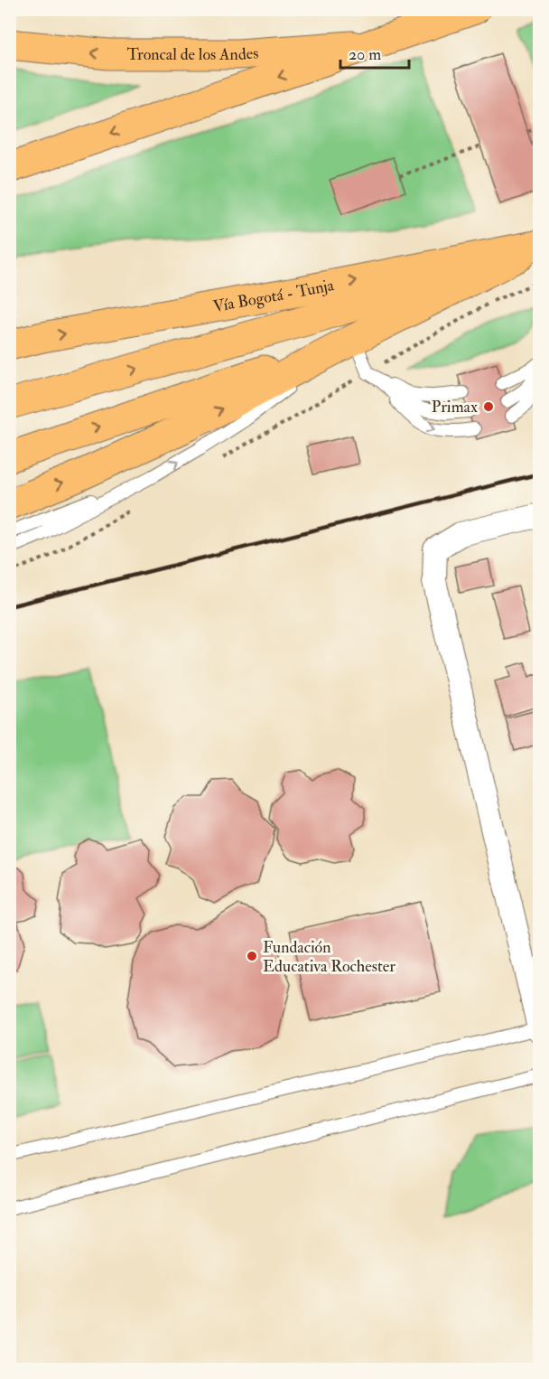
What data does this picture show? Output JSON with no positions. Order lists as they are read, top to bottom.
{
  "streets": {
    "main road": ["Troncal de los Andes", "Vía Bogotá - Tunja"]
  },
  "places": ["Primax", "Fundación Educativa Rochester"],
  "scale_bar": "20 m"
}
